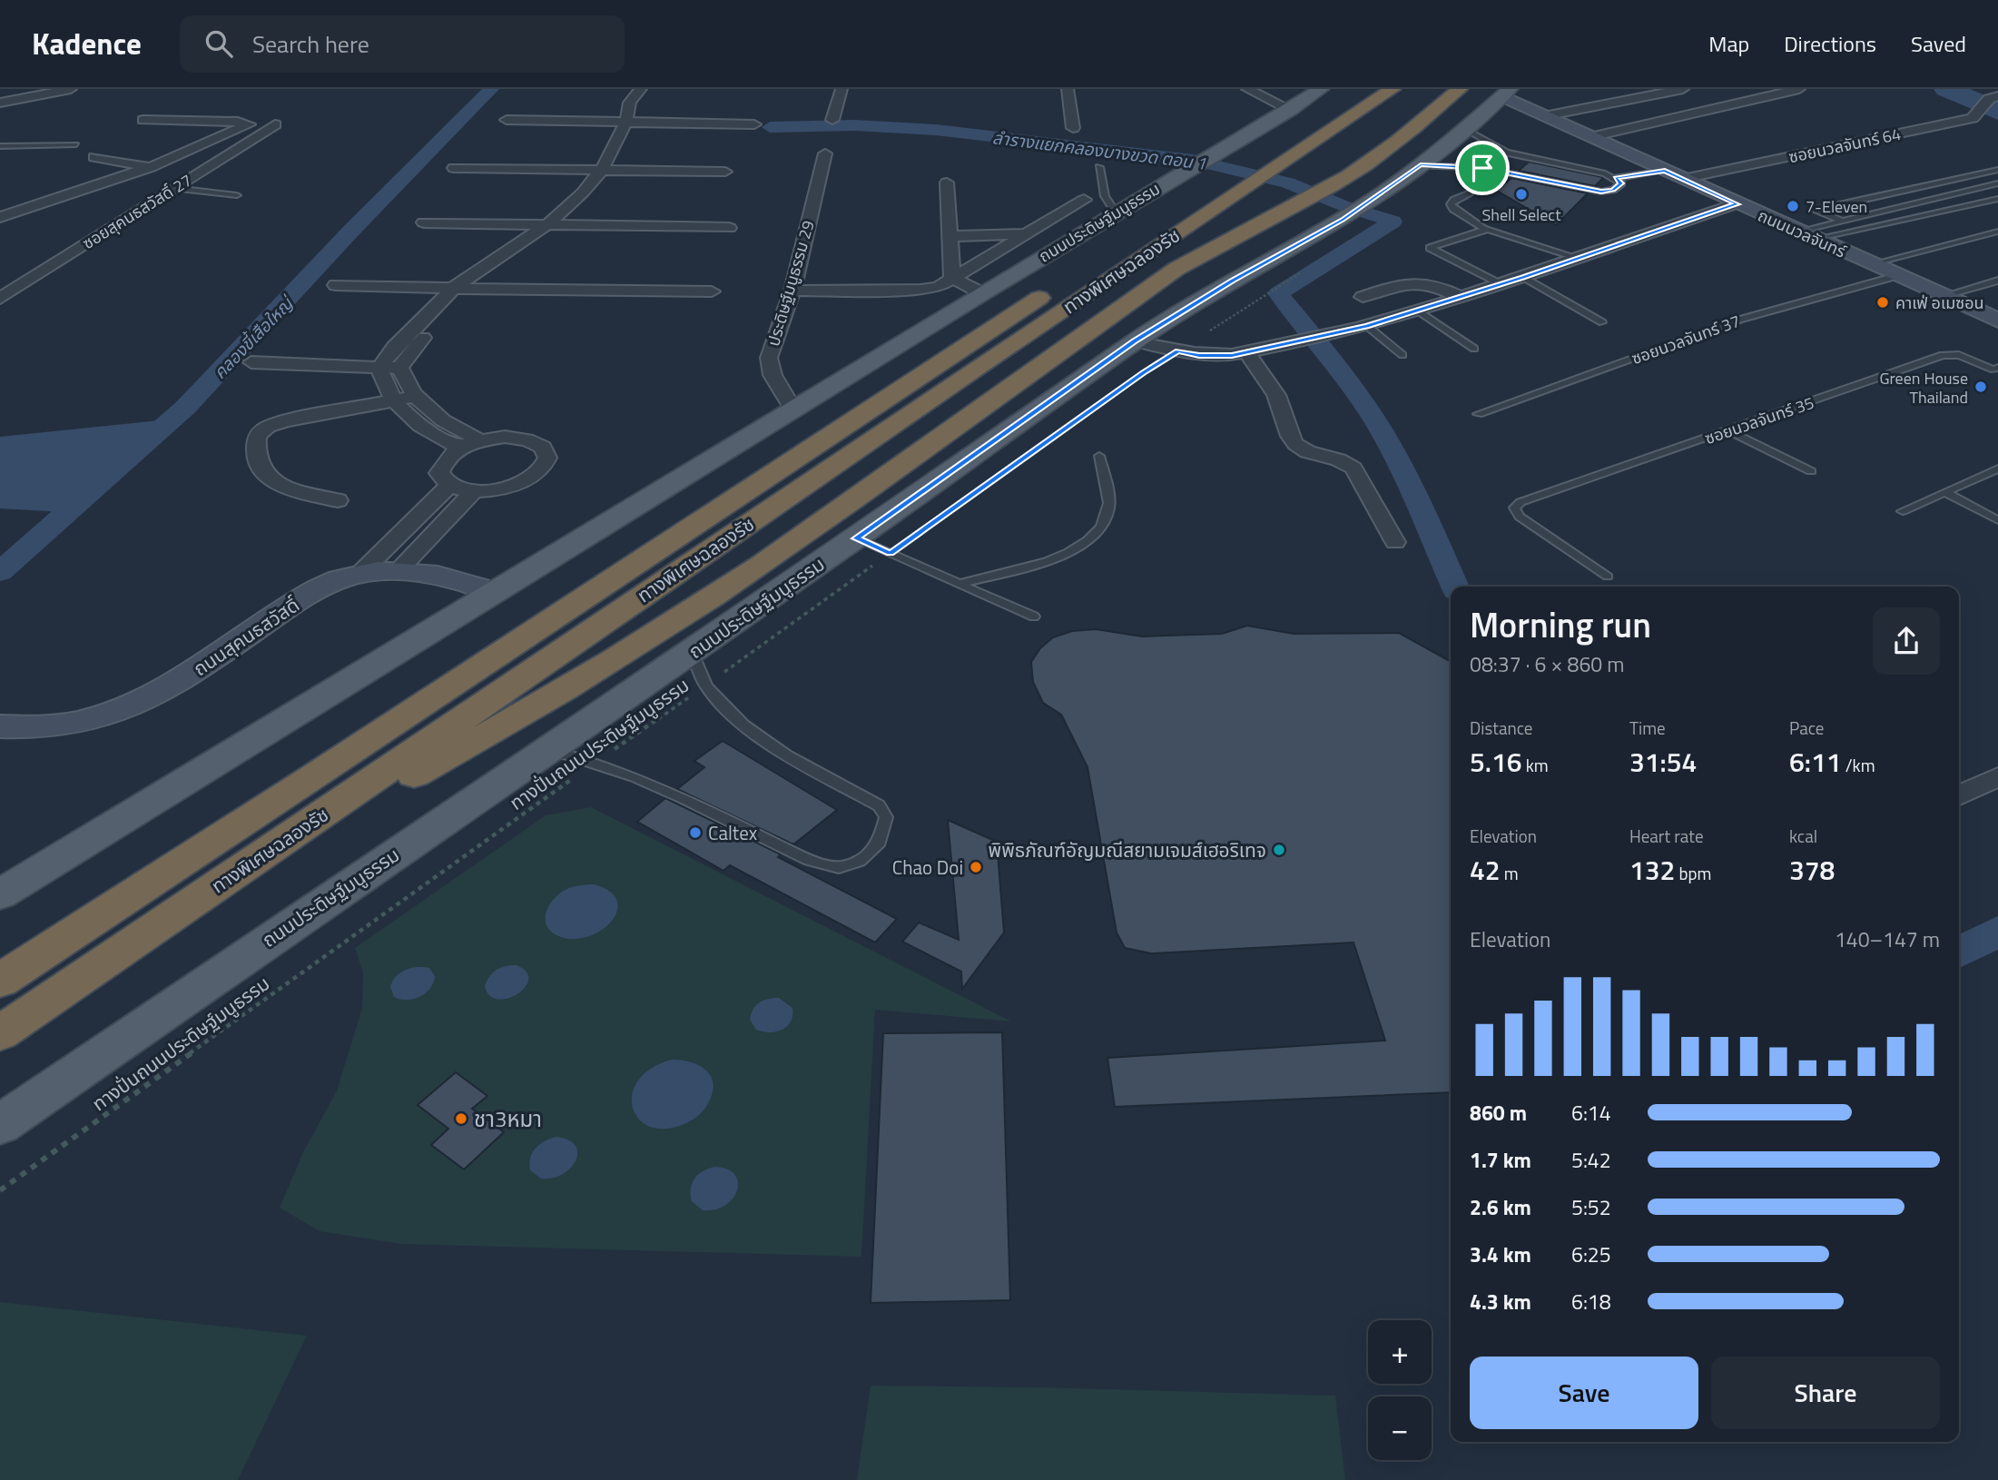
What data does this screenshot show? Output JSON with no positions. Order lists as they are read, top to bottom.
{
  "streets": {
    "highway": ["ทางพิเศษฉลองรัช"],
    "main road": ["ถนนประดิษฐ์มนูธรรม", "ถนนนวลจันทร์", "ถนนสุคนธสวัสดิ์"],
    "street": ["ซอยนวลจันทร์ 64", "ซอยสุคนธสวัสดิ์ 27", "ประดิษฐ์มนูธรรม 29"],
    "lane": ["ซอยนวลจันทร์ 37", "ซอยนวลจันทร์ 35"],
    "path": ["ทางปั่นถนนประดิษฐ์มนูธรรม"]
  },
  "crossings": [
    ["ซอยนวลจันทร์ 64", "ถนนนวลจันทร์"],
    ["ถนนประดิษฐ์มนูธรรม", "ถนนนวลจันทร์"],
    ["ถนนประดิษฐ์มนูธรรม", "ประดิษฐ์มนูธรรม 29"],
    ["ถนนประดิษฐ์มนูธรรม", "ถนนสุคนธสวัสดิ์"],
    ["ถนนนวลจันทร์", "ซอยนวลจันทร์ 37"]
  ],
  "water": ["ลำรางแยกคลองบางขวด ตอน 1", "คลองขี้เสือใหญ่"],
  "places": [
    "Shell Select",
    "7-Eleven",
    "คาเฟ่ อเมซอน",
    "Green House Thailand",
    "Caltex",
    "พิพิธภัณฑ์อัญมณีสยามเจมส์เฮอริเทจ",
    "Chao Doi",
    "ชา3หมา"
  ],
  "page": {
    "header": "Kadence",
    "search": "Search here",
    "nav": ["Map", "Directions", "Saved"],
    "heading": ["Morning run", "08:37 · 6 × 860 m"],
    "stats": [
      ["Distance", "5.16 km"],
      ["Time", "31:54"],
      ["Pace", "6:11 /km"],
      ["Elevation", "42 m"],
      ["Heart rate", "132 bpm"],
      ["kcal", "378"]
    ],
    "chart": ["Elevation", "140–147 m"],
    "list": [
      {
        "name": "860 m",
        "note": "6:14"
      },
      {
        "name": "1.7 km",
        "note": "5:42"
      },
      {
        "name": "2.6 km",
        "note": "5:52"
      },
      {
        "name": "3.4 km",
        "note": "6:25"
      },
      {
        "name": "4.3 km",
        "note": "6:18"
      }
    ],
    "map_buttons": ["+", "−"],
    "buttons": ["Save", "Share"]
  }
}
